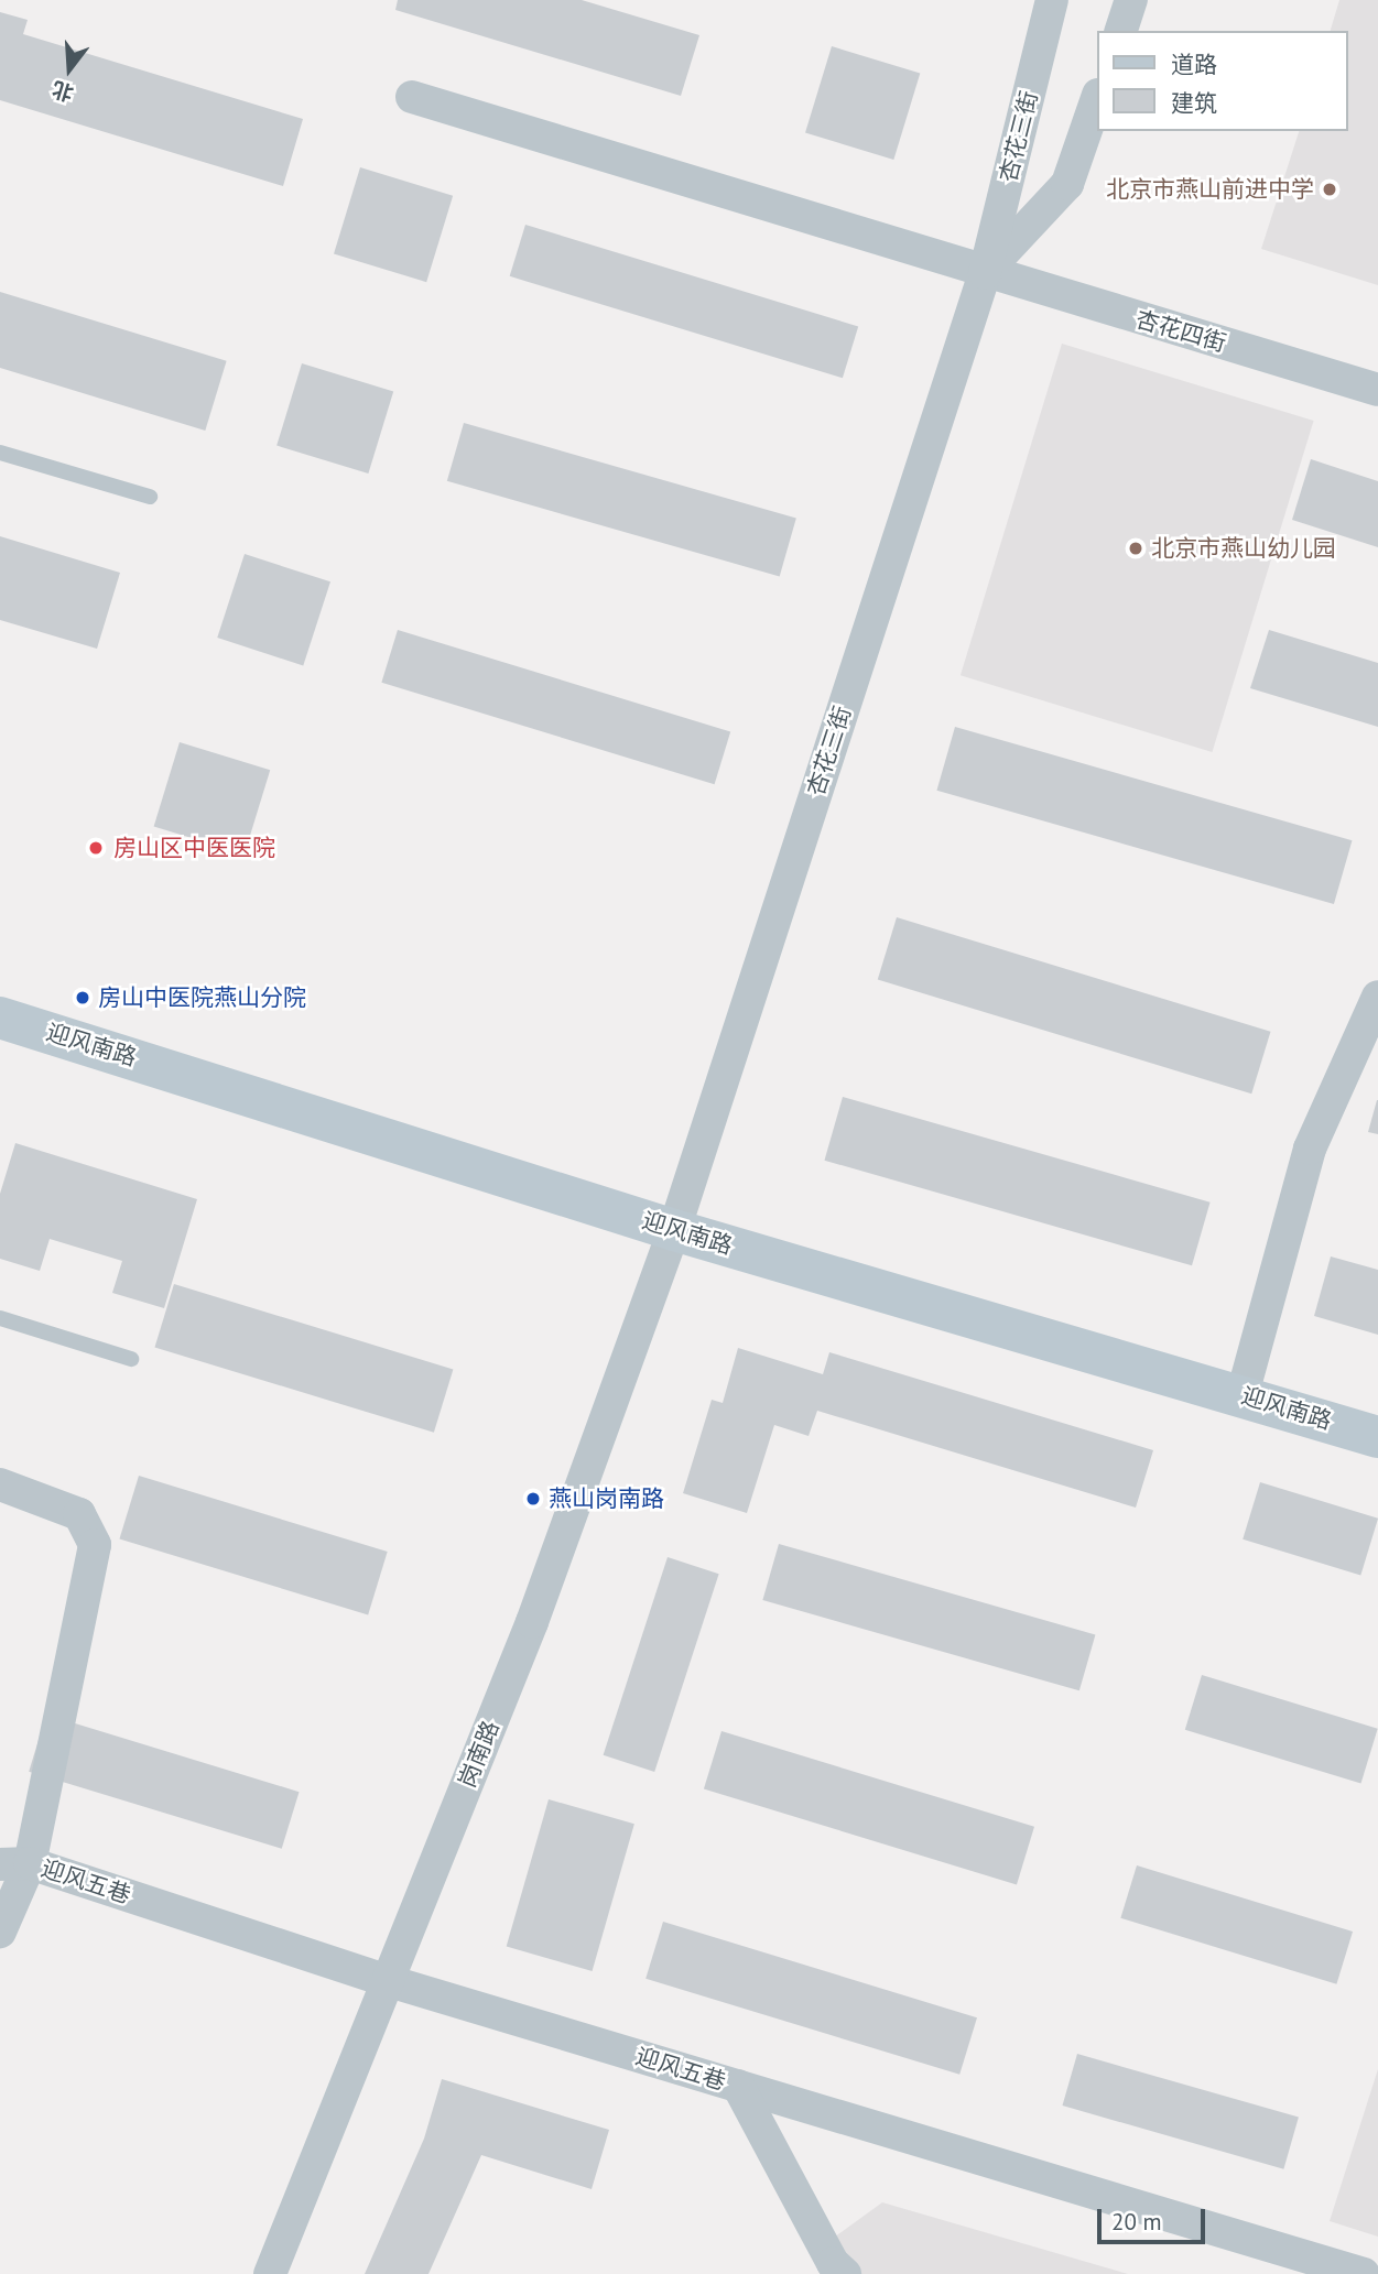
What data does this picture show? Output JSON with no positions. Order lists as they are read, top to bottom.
{
  "streets": {
    "street": [
      "杏花三街",
      "杏花四街",
      "迎风南路",
      "岗南路",
      "迎风五巷"
    ]
  },
  "crossings": [
    ["杏花三街", "杏花四街"],
    ["杏花三街", "迎风南路"],
    ["杏花三街", "岗南路"],
    ["迎风南路", "岗南路"],
    ["岗南路", "迎风五巷"]
  ],
  "places": [
    "北京市燕山前进中学",
    "北京市燕山幼儿园",
    "房山区中医医院",
    "房山中医院燕山分院",
    "燕山岗南路"
  ],
  "legend": ["道路", "建筑"],
  "scale_bar": "20 m",
  "north": "bottom"
}
